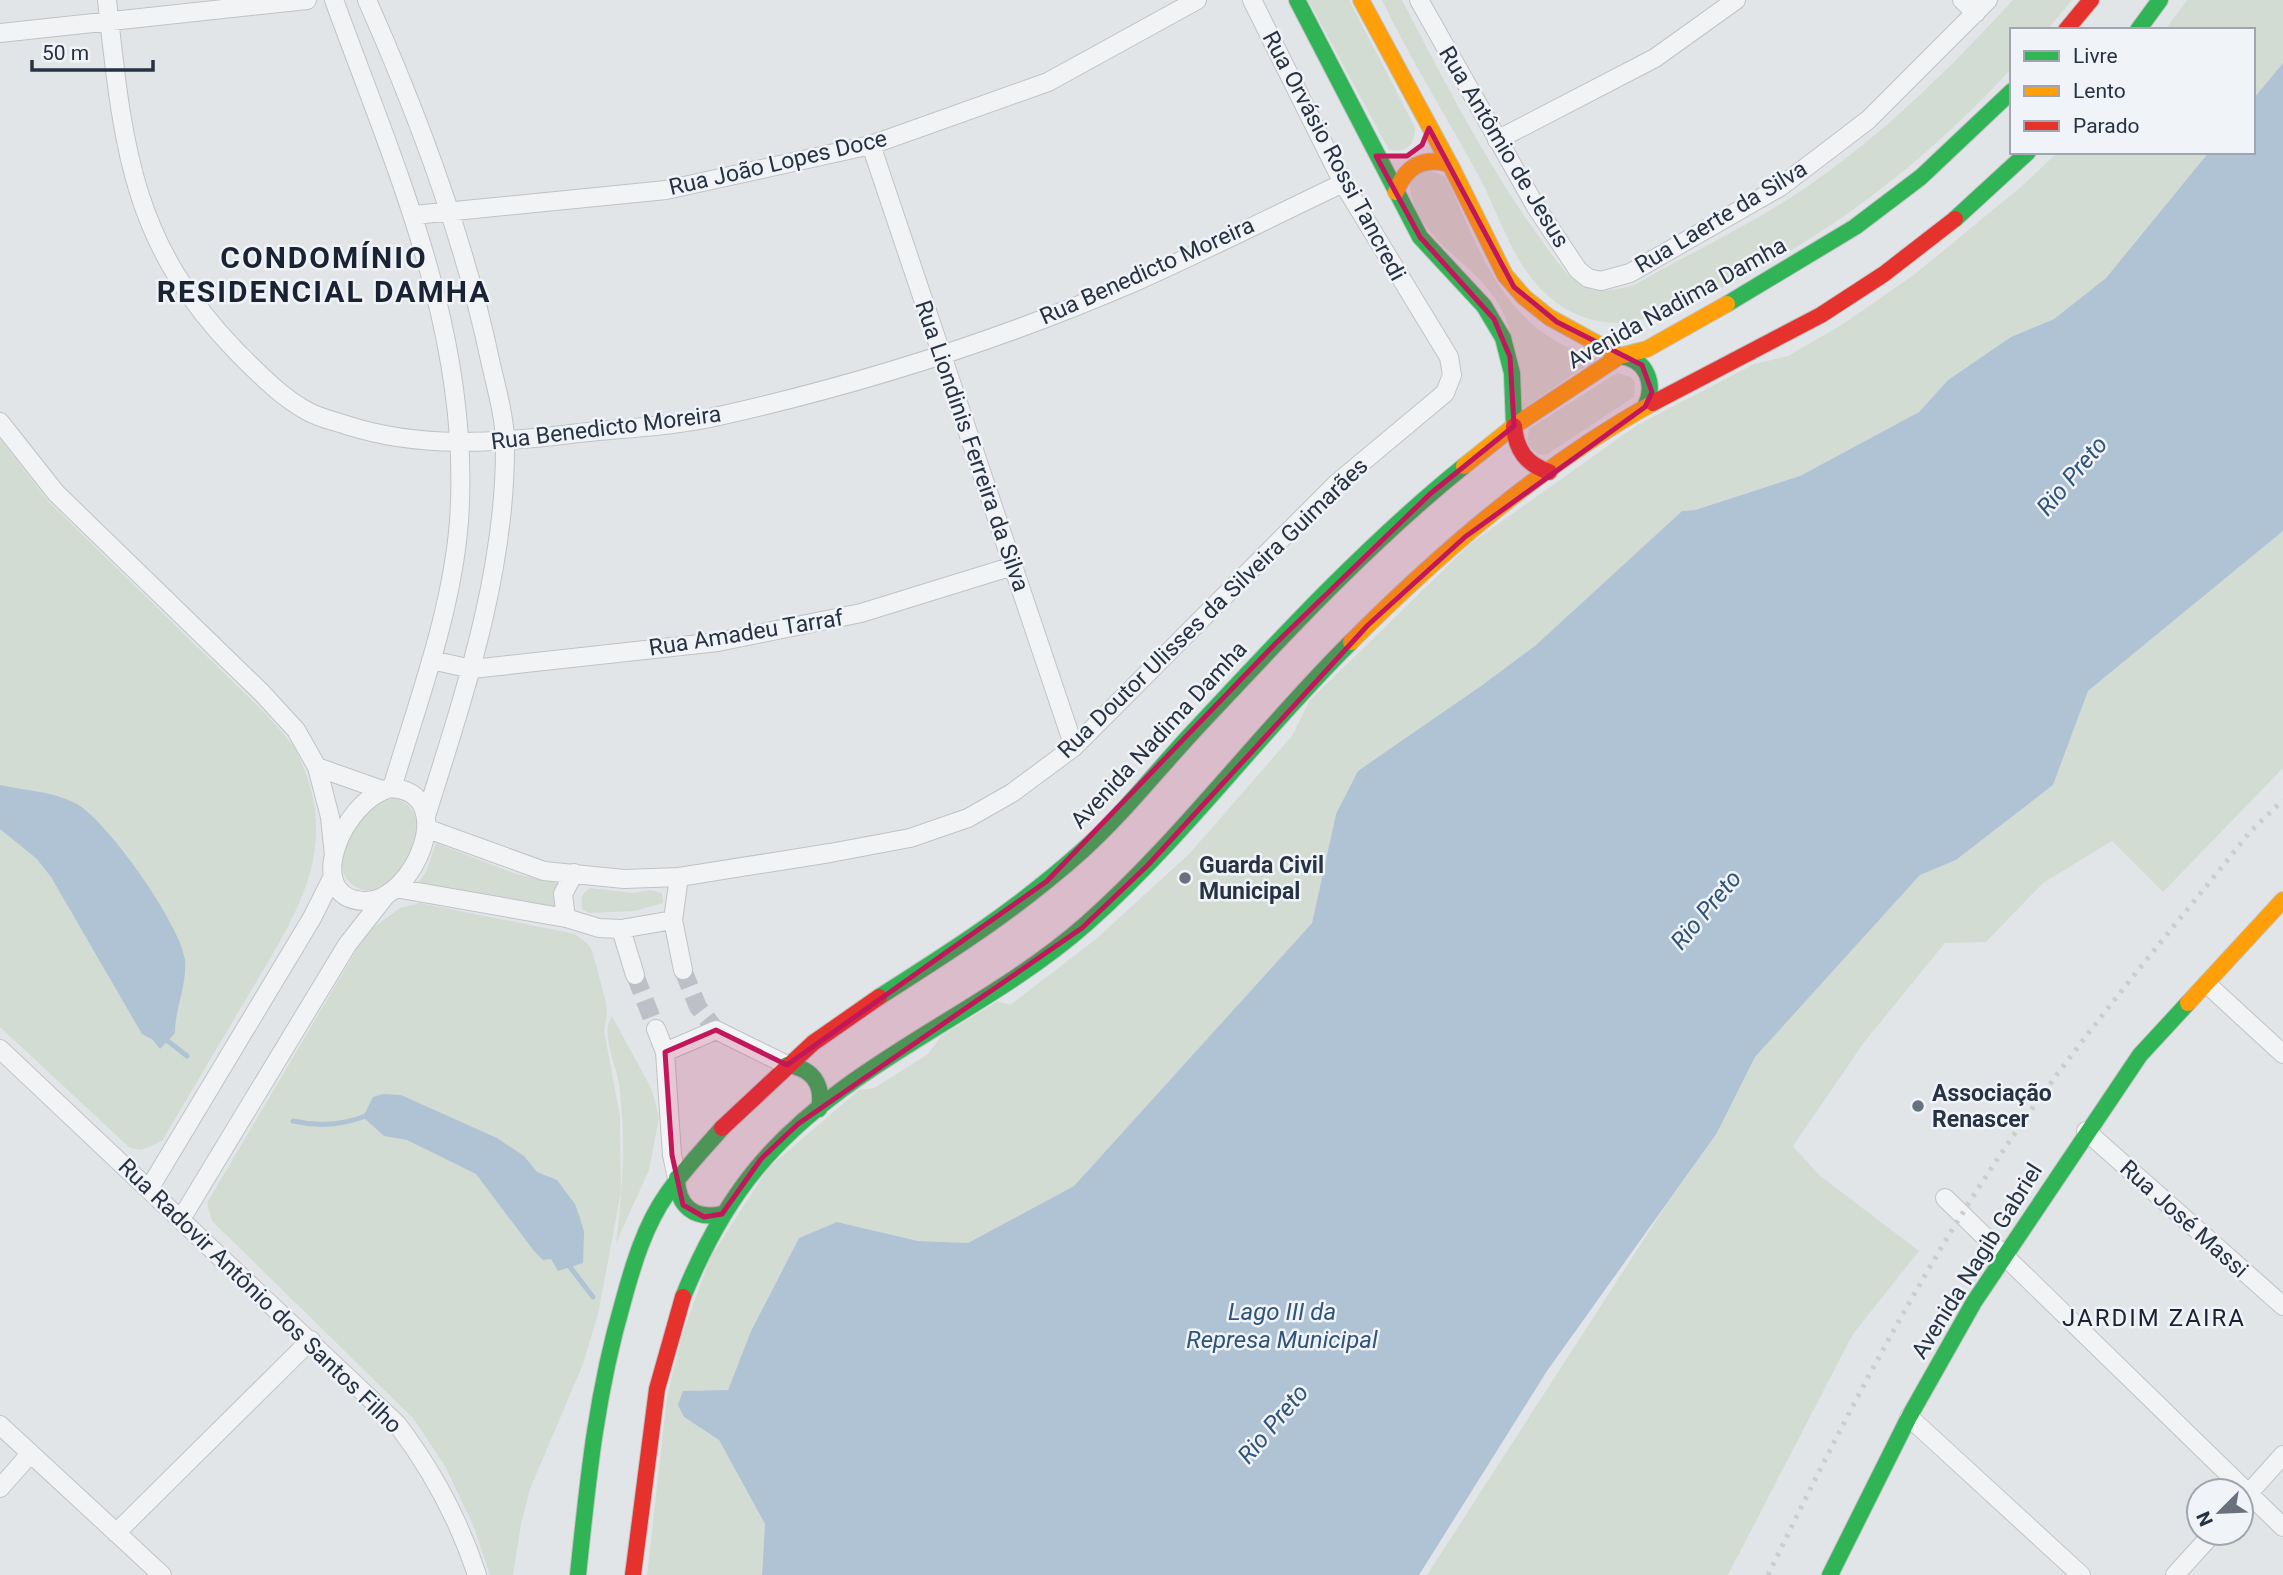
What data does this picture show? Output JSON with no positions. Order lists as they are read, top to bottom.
{
  "streets": {
    "main road": ["Avenida Nadima Damha", "Avenida Nagib Gabriel"],
    "street": [
      "Rua Antômio de Jesus",
      "Rua Orvásio Rossi Tancredi",
      "Rua João Lopes Doce",
      "Rua Laerte da Silva",
      "Rua Benedicto Moreira",
      "Rua Liondinis Ferreira da Silva",
      "Rua Doutor Ulisses da Silveira Guimarães",
      "Rua Amadeu Tarraf",
      "Rua José Massi",
      "Rua Radovir Antônio dos Santos Filho"
    ]
  },
  "crossings": [
    ["Rua Antômio de Jesus", "Rua Laerte da Silva"],
    ["Rua Orvásio Rossi Tancredi", "Rua Benedicto Moreira"],
    ["Rua Orvásio Rossi Tancredi", "Rua Doutor Ulisses da Silveira Guimarães"],
    ["Rua João Lopes Doce", "Rua Liondinis Ferreira da Silva"],
    ["Rua Benedicto Moreira", "Rua Liondinis Ferreira da Silva"],
    ["Rua Liondinis Ferreira da Silva", "Rua Doutor Ulisses da Silveira Guimarães"],
    ["Rua Liondinis Ferreira da Silva", "Rua Amadeu Tarraf"],
    ["Rua José Massi", "Avenida Nagib Gabriel"]
  ],
  "districts": ["CONDOMÍNIO RESIDENCIAL DAMHA", "JARDIM ZAIRA"],
  "water": ["Rio Preto", "Lago III da Represa Municipal"],
  "places": ["Guarda Civil Municipal", "Associação Renascer"],
  "legend": ["Livre", "Lento", "Parado"],
  "scale_bar": "50 m",
  "north": "bottom left"
}
